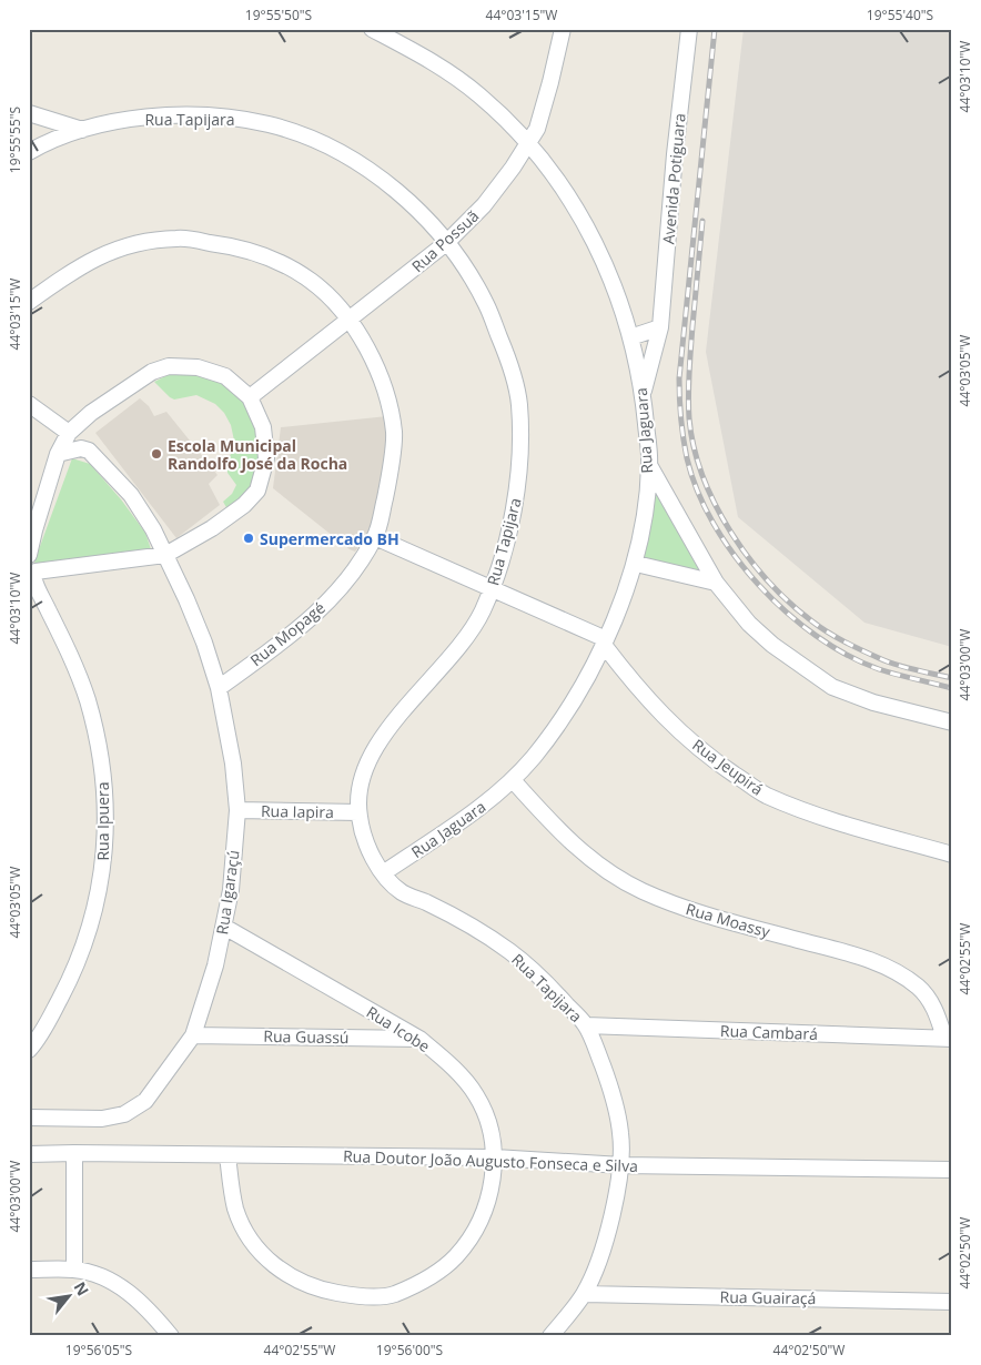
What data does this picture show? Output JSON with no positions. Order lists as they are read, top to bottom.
{
  "streets": {
    "street": [
      "Rua Tapijara",
      "Avenida Potiguara",
      "Rua Possuã",
      "Rua Jaguara",
      "Rua Mopagé",
      "Rua Jeupirá",
      "Rua Iapira",
      "Rua Ipuera",
      "Rua Igaraçú",
      "Rua Moassy",
      "Rua Icobe",
      "Rua Cambará",
      "Rua Guassú",
      "Rua Doutor João Augusto Fonseca e Silva",
      "Rua Guairaçá"
    ]
  },
  "crossings": [
    ["Rua Tapijara", "Rua Possuã"],
    ["Rua Tapijara", "Rua Jaguara"],
    ["Rua Tapijara", "Rua Jeupirá"],
    ["Rua Tapijara", "Rua Iapira"],
    ["Rua Tapijara", "Rua Cambará"],
    ["Rua Tapijara", "Rua Doutor João Augusto Fonseca e Silva"],
    ["Rua Tapijara", "Rua Guairaçá"],
    ["Avenida Potiguara", "Rua Jaguara"],
    ["Rua Possuã", "Rua Jaguara"],
    ["Rua Possuã", "Rua Mopagé"],
    ["Rua Jaguara", "Rua Jeupirá"],
    ["Rua Jaguara", "Rua Moassy"],
    ["Rua Mopagé", "Rua Jeupirá"],
    ["Rua Mopagé", "Rua Igaraçú"],
    ["Rua Iapira", "Rua Igaraçú"],
    ["Rua Igaraçú", "Rua Icobe"],
    ["Rua Igaraçú", "Rua Guassú"],
    ["Rua Moassy", "Rua Cambará"],
    ["Rua Icobe", "Rua Guassú"],
    ["Rua Icobe", "Rua Doutor João Augusto Fonseca e Silva"]
  ],
  "places": ["Escola Municipal Randolfo José da Rocha", "Supermercado BH"],
  "north": "top right",
  "coordinates": [
    "19°55'50\"S",
    "44°03'15\"W",
    "19°55'40\"S",
    "44°03'10\"W",
    "19°55'55\"S",
    "44°03'05\"W",
    "44°03'00\"W",
    "44°02'55\"W",
    "44°02'50\"W",
    "19°56'05\"S",
    "19°56'00\"S"
  ]
}
